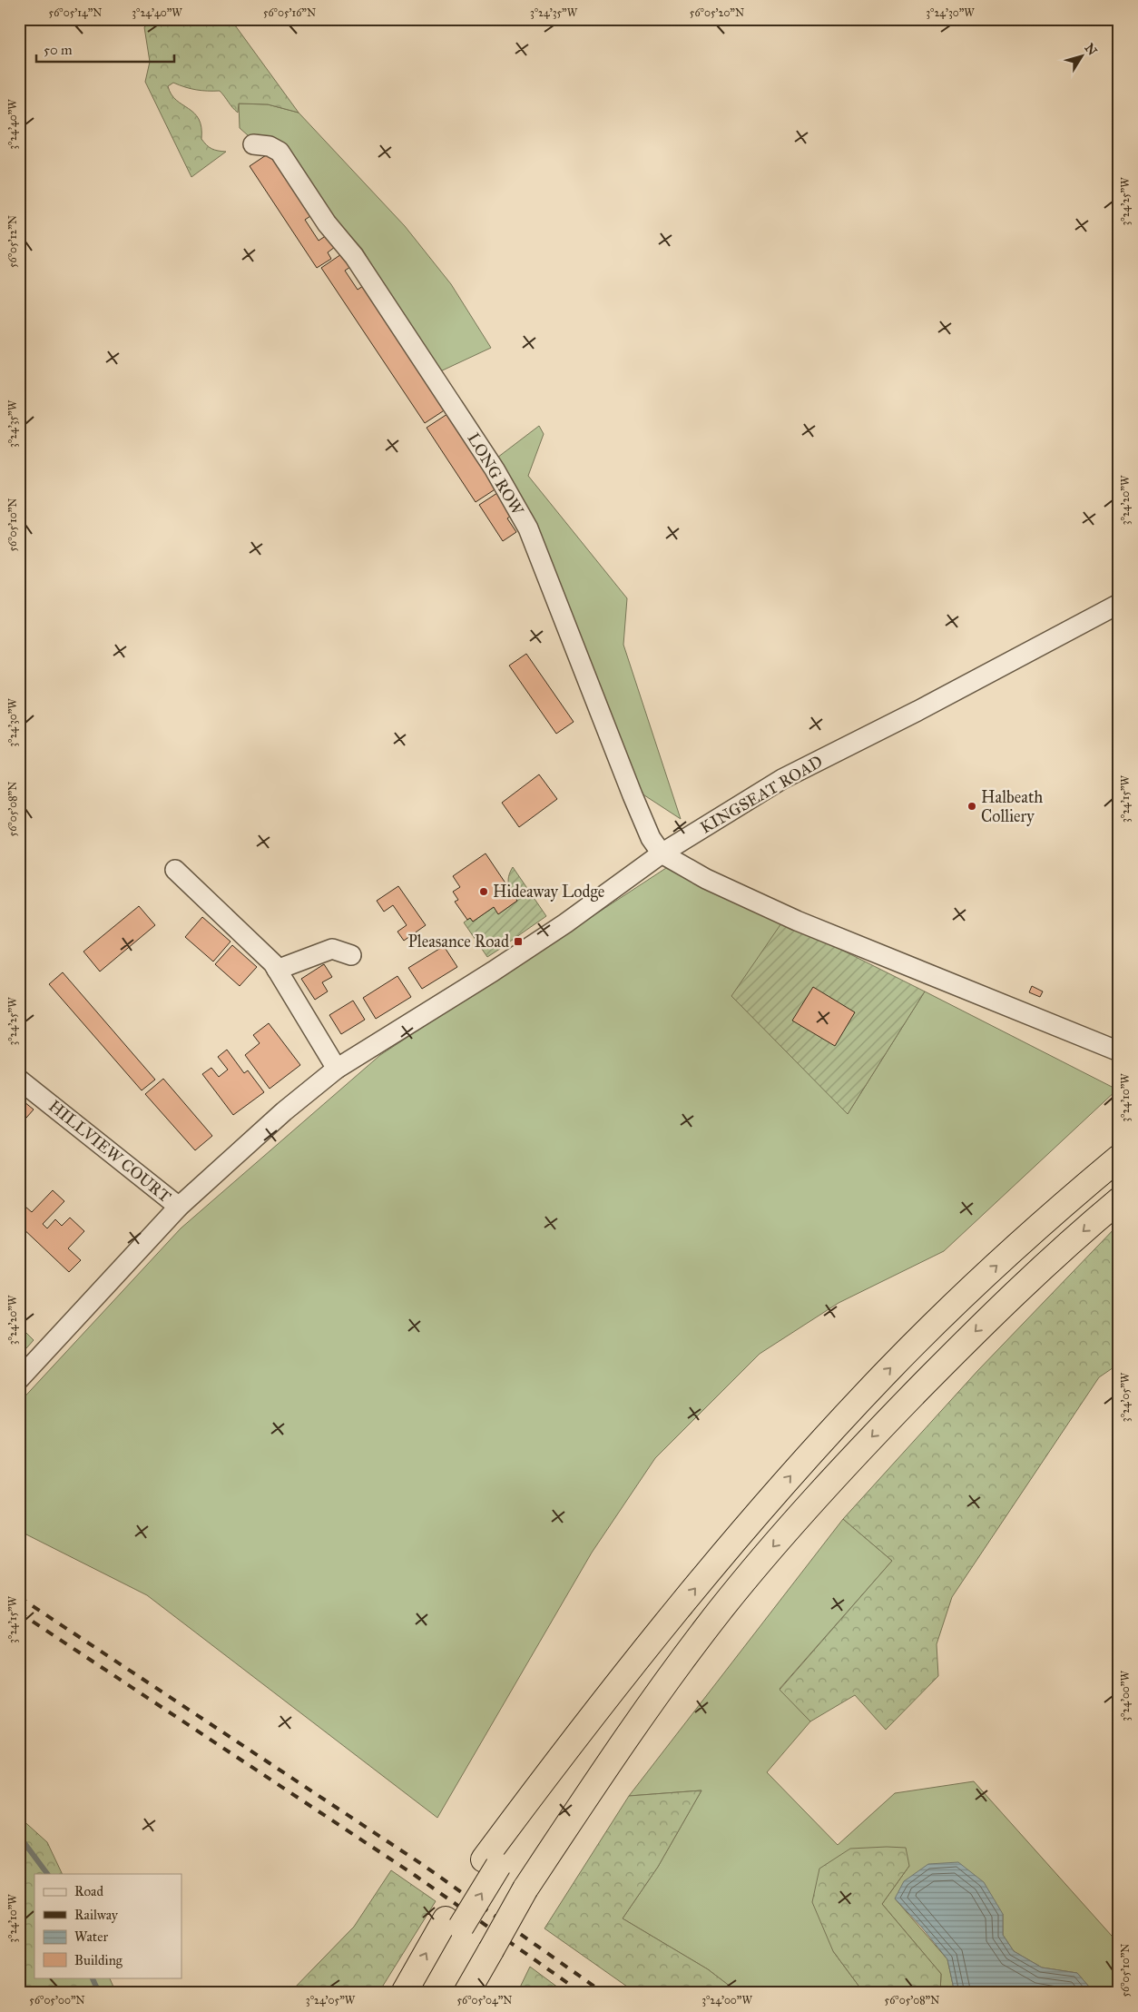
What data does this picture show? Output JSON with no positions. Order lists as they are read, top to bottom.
{
  "streets": {
    "street": ["LONG ROW", "KINGSEAT ROAD", "HILLVIEW COURT"]
  },
  "crossings": [
    ["LONG ROW", "KINGSEAT ROAD"],
    ["KINGSEAT ROAD", "HILLVIEW COURT"]
  ],
  "places": {
    "other": ["Halbeath Colliery", "Hideaway Lodge"],
    "transit": ["Pleasance Road"]
  },
  "legend": [
    "Road",
    "Railway",
    "Water",
    "Building"
  ],
  "scale_bar": "50 m",
  "north": "top right",
  "coordinates": [
    "56°05'14\"N",
    "3°24'40\"W",
    "56°05'16\"N",
    "3°24'35\"W",
    "56°05'20\"N",
    "3°24'30\"W",
    "3°24'25\"W",
    "56°05'12\"N",
    "3°24'20\"W",
    "56°05'10\"N",
    "3°24'15\"W",
    "56°05'08\"N",
    "3°24'10\"W",
    "3°24'05\"W",
    "3°24'00\"W",
    "56°05'00\"N",
    "56°05'04\"N"
  ]
}
